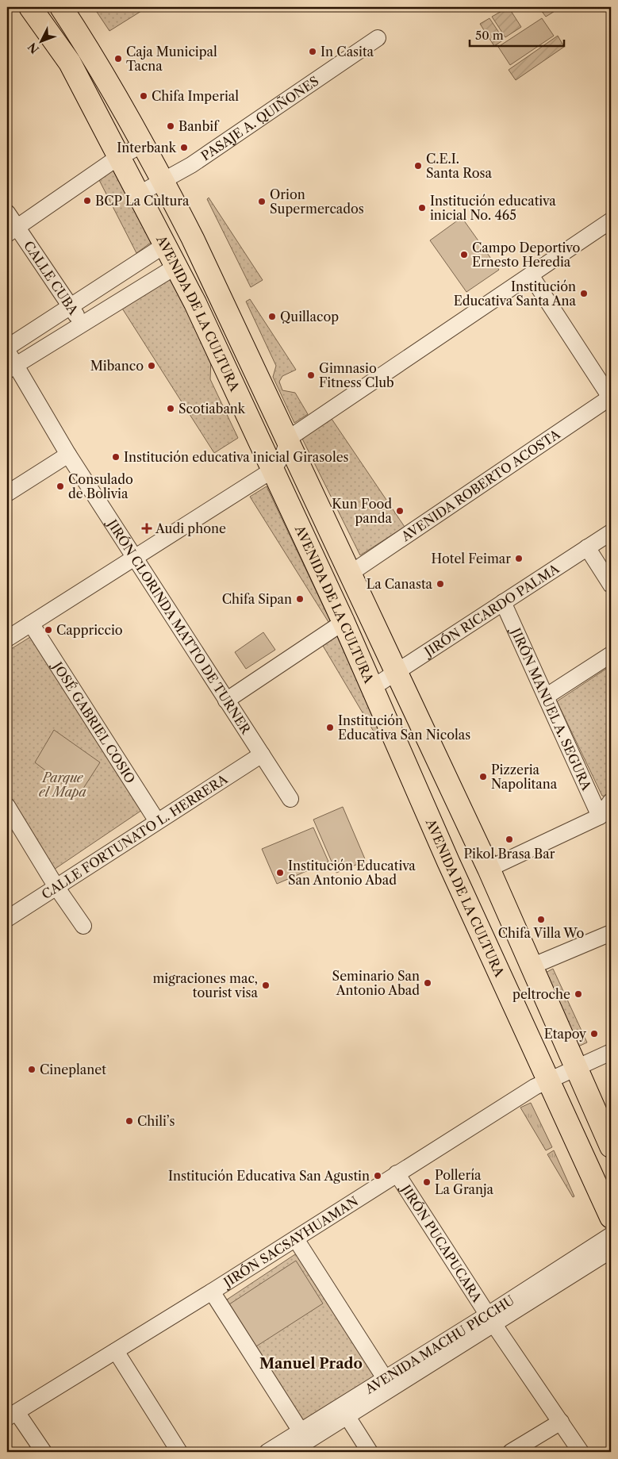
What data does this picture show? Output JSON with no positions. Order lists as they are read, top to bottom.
{
  "streets": {
    "highway": ["AVENIDA DE LA CULTURA"],
    "street": [
      "PASAJE A. QUIÑONES",
      "CALLE CUBA",
      "AVENIDA ROBERTO ACOSTA",
      "JIRÓN RICARDO PALMA",
      "JIRÓN CLORINDA MATTO DE TURNER",
      "JIRÓN MANUEL A. SEGURA",
      "JOSÉ GABRIEL COSIO",
      "CALLE FORTUNATO L. HERRERA",
      "JIRÓN SACSAYHUAMAN",
      "JIRÓN PUCAPUCARA",
      "AVENIDA MACHU PICCHU"
    ]
  },
  "crossings": [
    ["PASAJE A. QUIÑONES", "AVENIDA DE LA CULTURA"],
    ["AVENIDA DE LA CULTURA", "AVENIDA ROBERTO ACOSTA"],
    ["AVENIDA DE LA CULTURA", "JIRÓN RICARDO PALMA"],
    ["AVENIDA DE LA CULTURA", "JIRÓN SACSAYHUAMAN"],
    ["JIRÓN RICARDO PALMA", "JIRÓN MANUEL A. SEGURA"],
    ["JIRÓN CLORINDA MATTO DE TURNER", "CALLE FORTUNATO L. HERRERA"],
    ["JOSÉ GABRIEL COSIO", "CALLE FORTUNATO L. HERRERA"],
    ["JIRÓN SACSAYHUAMAN", "JIRÓN PUCAPUCARA"],
    ["JIRÓN PUCAPUCARA", "AVENIDA MACHU PICCHU"]
  ],
  "districts": ["Manuel Prado"],
  "parks": ["Parque el Mapa"],
  "places": {
    "other": [
      "In Casita",
      "Caja Municipal Tacna",
      "Chifa Imperial",
      "Banbif",
      "Interbank",
      "C.E.I. Santa Rosa",
      "BCP La Cultura",
      "Orion Supermercados",
      "Institución educativa inicial No. 465",
      "Campo Deportivo Ernesto Heredia",
      "Institución Educativa Santa Ana",
      "Quillacop",
      "Mibanco",
      "Gimnasio Fitness Club",
      "Scotiabank",
      "Institución educativa inicial Girasoles",
      "Consulado de Bolivia",
      "Kun Food panda",
      "Hotel Feimar",
      "La Canasta",
      "Chifa Sipan",
      "Cappriccio",
      "Institución Educativa San Nicolas",
      "Pizzeria Napolitana",
      "Pikol Brasa Bar",
      "Institución Educativa San Antonio Abad",
      "Chifa Villa Wo",
      "Seminario San Antonio Abad",
      "migraciones mac, tourist visa",
      "peltroche",
      "Etapoy",
      "Cineplanet",
      "Chili’s",
      "Institución Educativa San Agustin",
      "Pollería La Granja"
    ],
    "health": ["Audi phone"]
  },
  "scale_bar": "50 m",
  "north": "bottom left"
}
